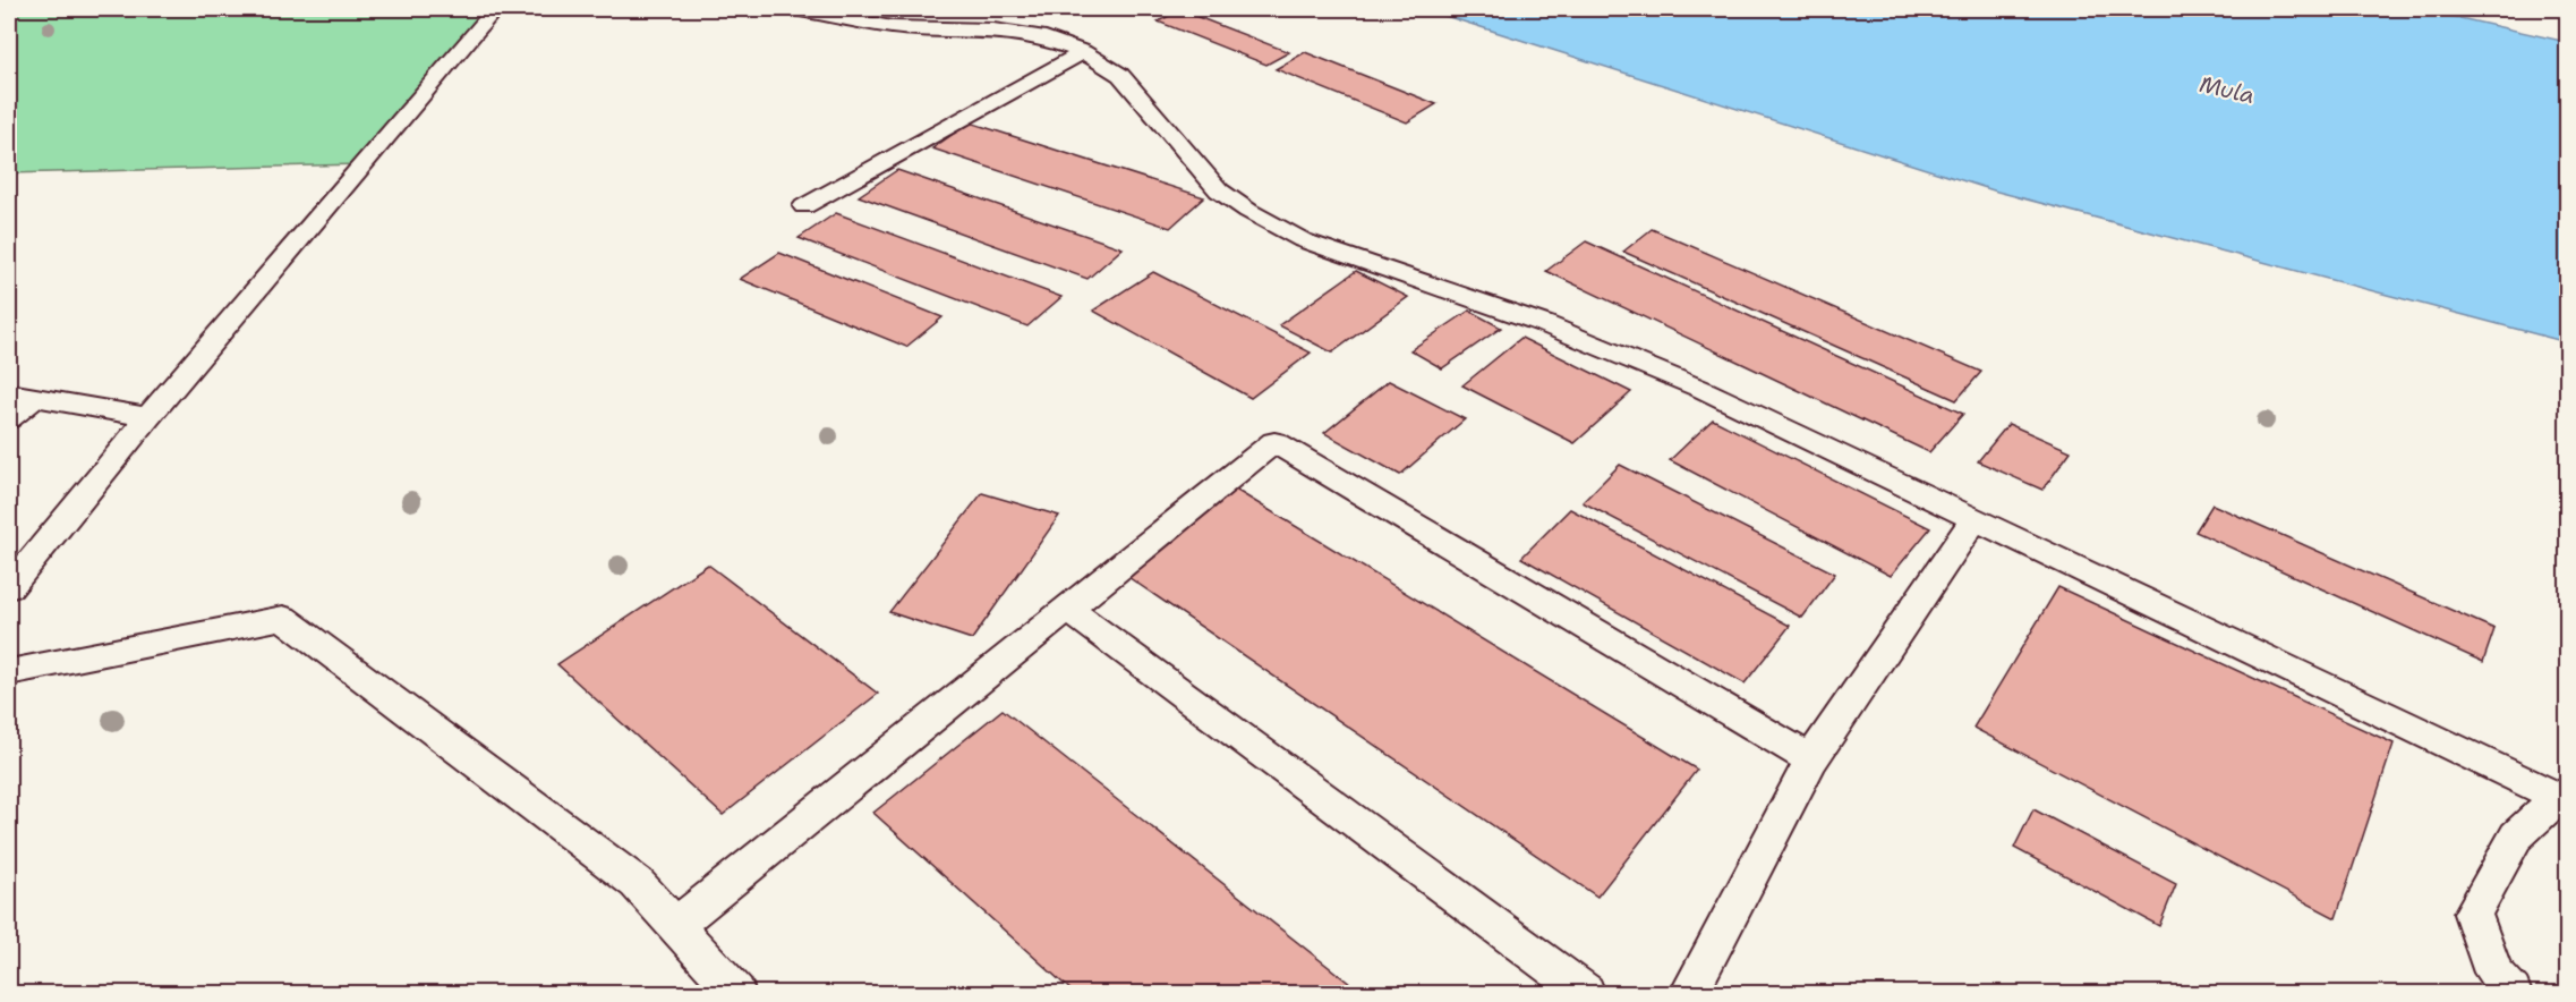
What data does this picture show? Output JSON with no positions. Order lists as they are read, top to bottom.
{
  "water": ["Mula"]
}
